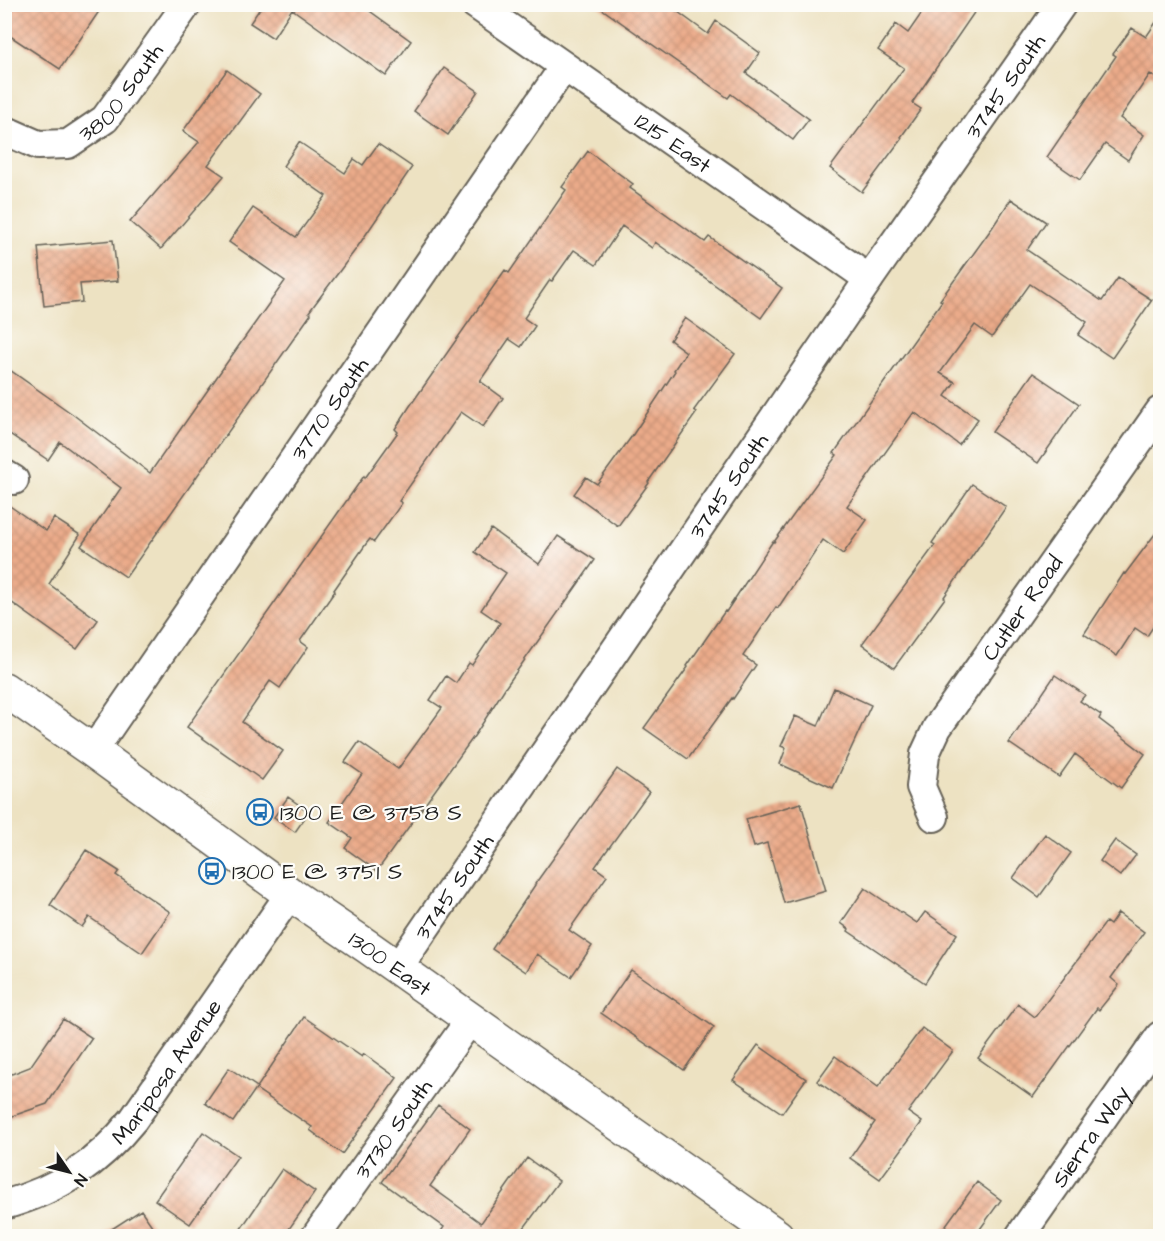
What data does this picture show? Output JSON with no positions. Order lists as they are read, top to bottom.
{
  "streets": {
    "main road": ["1300 East"],
    "street": [
      "3745 South",
      "3800 South",
      "1215 East",
      "3770 South",
      "Cutler Road",
      "Mariposa Avenue",
      "3730 South",
      "Sierra Way"
    ]
  },
  "crossings": [
    ["3745 South", "1215 East"],
    ["3745 South", "1300 East"],
    ["1215 East", "3770 South"],
    ["3770 South", "1300 East"],
    ["1300 East", "Mariposa Avenue"],
    ["1300 East", "3730 South"]
  ],
  "places": {
    "bus stop": ["1300 E @ 3758 S", "1300 E @ 3751 S"]
  },
  "north": "bottom right"
}
